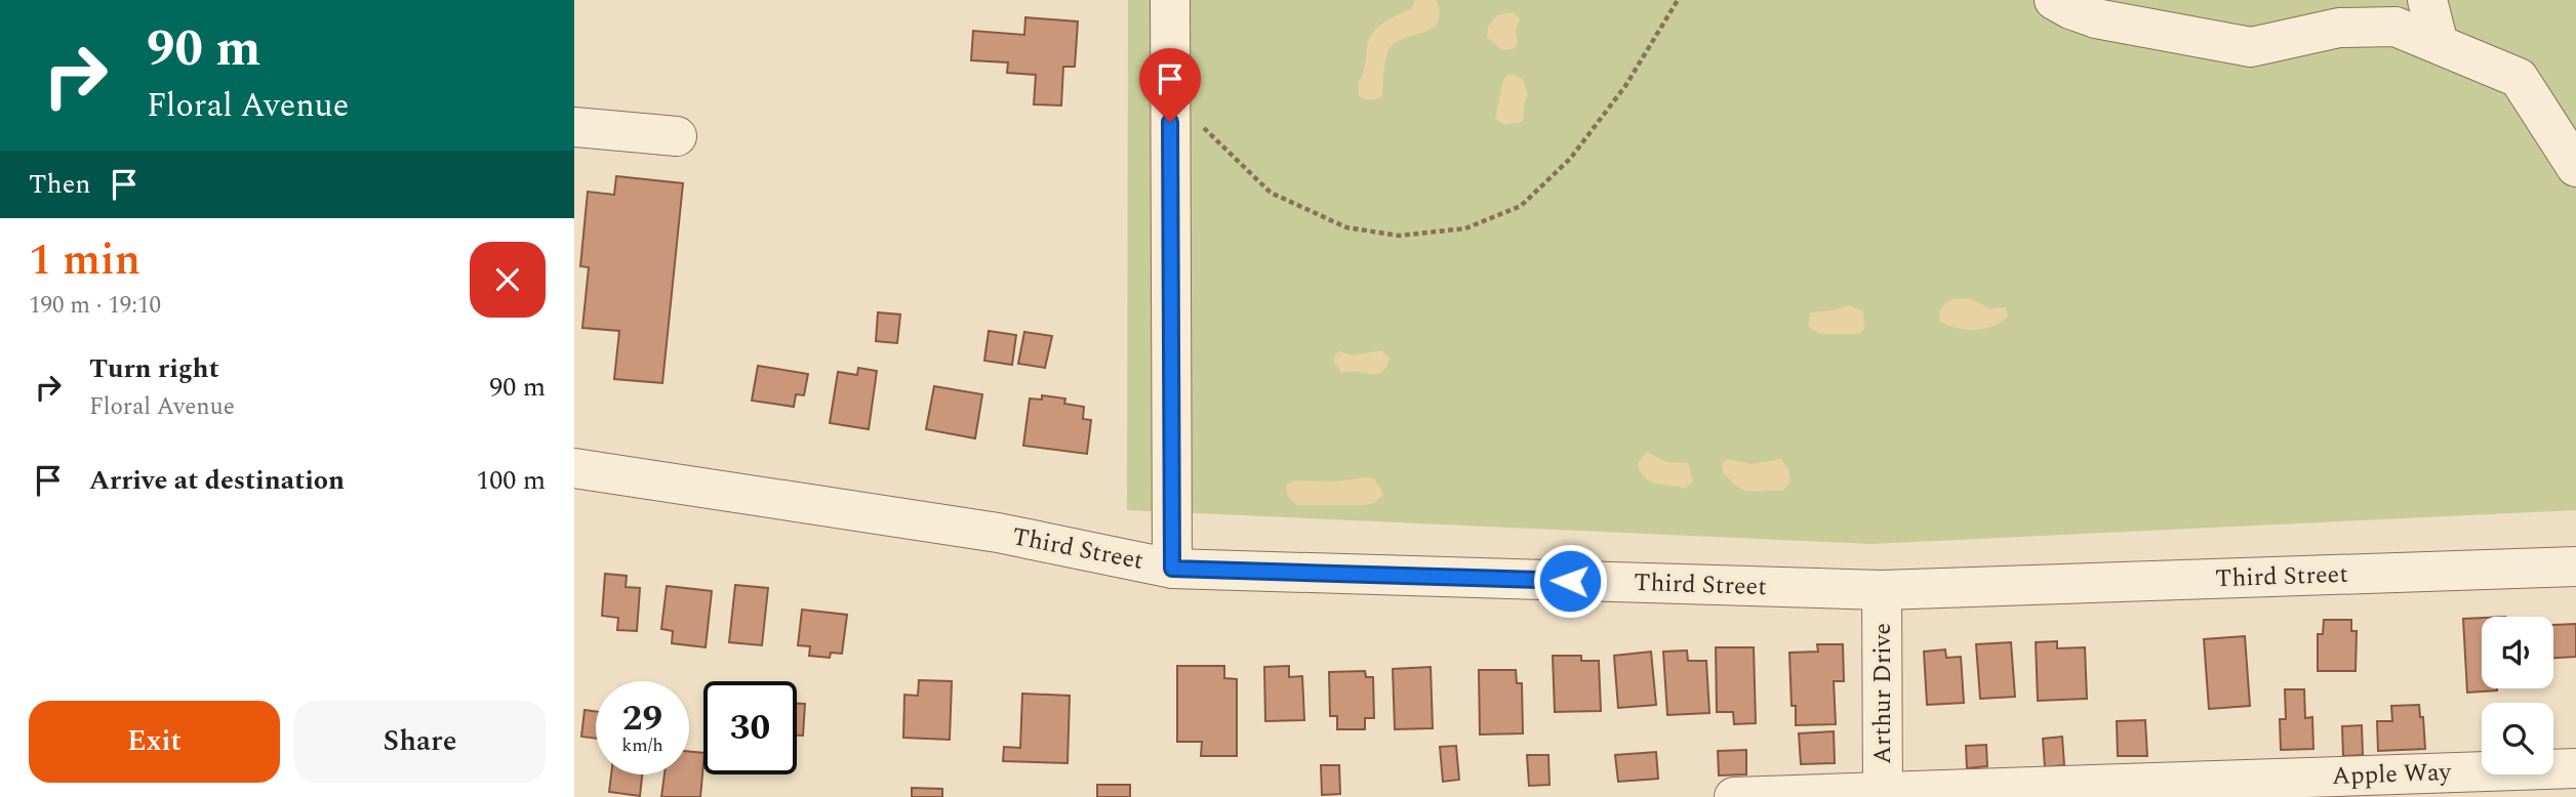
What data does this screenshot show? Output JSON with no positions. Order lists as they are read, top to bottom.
{
  "streets": {
    "street": ["Third Street", "Arthur Drive", "Apple Way"]
  },
  "crossings": [
    ["Third Street", "Arthur Drive"],
    ["Arthur Drive", "Apple Way"]
  ],
  "page": {
    "turn": ["90 m", "Floral Avenue"],
    "then": "Then",
    "heading": ["1 min", "190 m · 19:10"],
    "list": [
      {
        "name": "Turn right",
        "note": "Floral Avenue",
        "value": "90 m"
      },
      {
        "name": "Arrive at destination",
        "value": "100 m"
      }
    ],
    "speed": "29 km/h",
    "limit": "30",
    "buttons": ["Exit", "Share"]
  }
}
